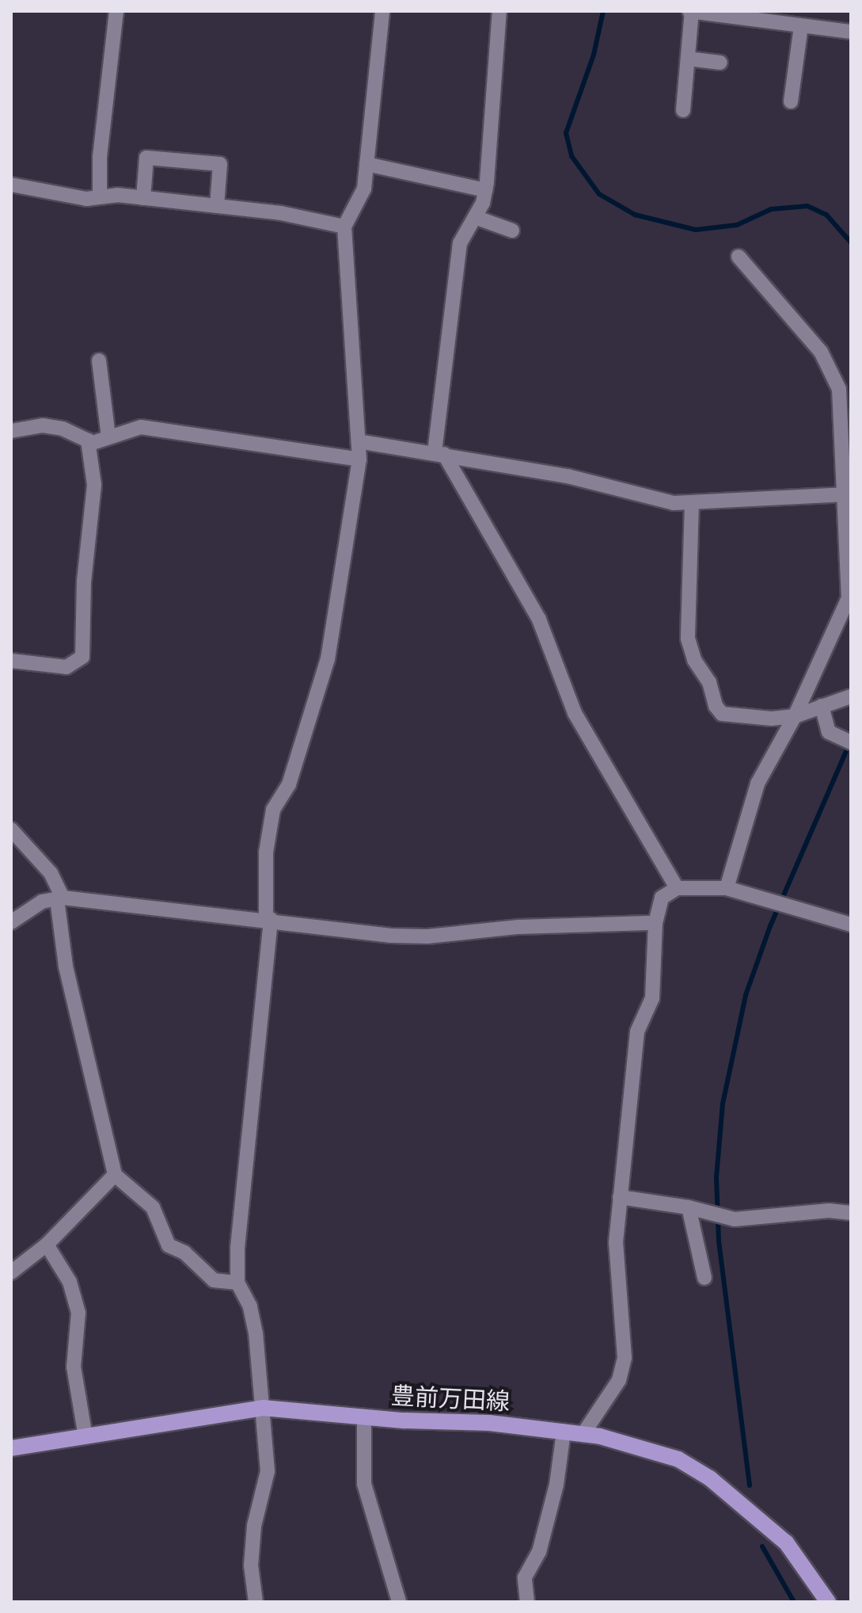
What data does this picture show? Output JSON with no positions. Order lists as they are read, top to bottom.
{
  "streets": {
    "main road": ["豊前万田線"]
  }
}
